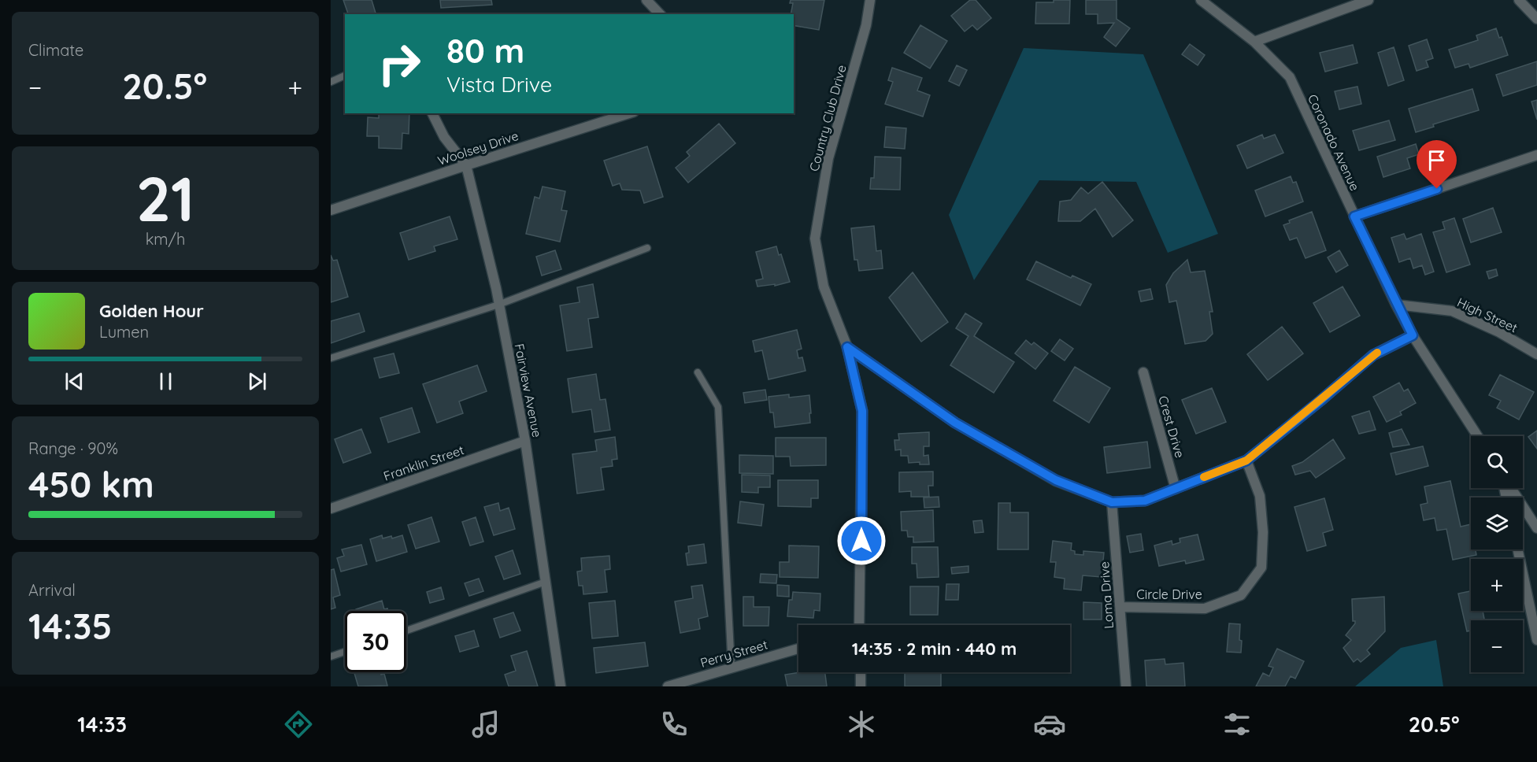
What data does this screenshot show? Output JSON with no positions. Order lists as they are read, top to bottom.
{
  "streets": {
    "street": [
      "Country Club Drive",
      "Coronado Avenue",
      "Woolsey Drive",
      "High Street",
      "Fairview Avenue",
      "Crest Drive",
      "Franklin Street",
      "Circle Drive",
      "Loma Drive",
      "Perry Street"
    ]
  },
  "crossings": [
    ["Coronado Avenue", "High Street"],
    ["Woolsey Drive", "Fairview Avenue"],
    ["Fairview Avenue", "Franklin Street"],
    ["Circle Drive", "Loma Drive"]
  ],
  "page": {
    "tile": [
      "Climate",
      ["21", "km/h"],
      ["Range · 90%", "450 km"],
      ["Arrival", "14:35"]
    ],
    "turn": ["80 m", "Vista Drive"],
    "heat": ["−", "20.5°", "+"],
    "song": ["Golden Hour", "Lumen"],
    "map_buttons": ["+", "−"],
    "limit": "30",
    "trip": "14:35 · 2 min · 440 m",
    "tabs": ["14:33", "20.5°"]
  }
}
